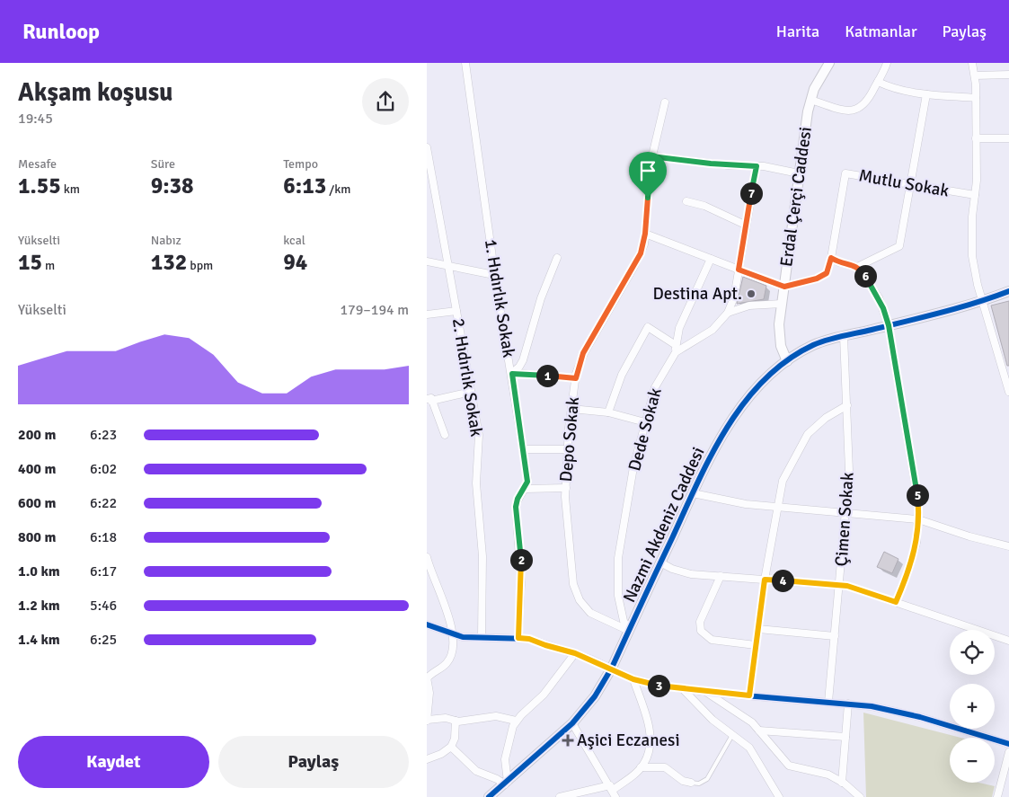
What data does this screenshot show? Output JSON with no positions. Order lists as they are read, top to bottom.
{
  "streets": {
    "street": [
      "Mutlu Sokak",
      "Erdal Çerçi Caddesi",
      "1. Hıdırlık Sokak",
      "2. Hıdırlık Sokak",
      "Dede Sokak",
      "Depo Sokak",
      "Çimen Sokak",
      "Nazmi Akdeniz Caddesi"
    ]
  },
  "crossings": [
    ["Mutlu Sokak", "Erdal Çerçi Caddesi"],
    ["Erdal Çerçi Caddesi", "Dede Sokak"],
    ["Erdal Çerçi Caddesi", "Nazmi Akdeniz Caddesi"],
    ["Dede Sokak", "Depo Sokak"],
    ["Dede Sokak", "Nazmi Akdeniz Caddesi"],
    ["Depo Sokak", "Nazmi Akdeniz Caddesi"],
    ["Çimen Sokak", "Nazmi Akdeniz Caddesi"]
  ],
  "places": {
    "other": ["Destina Apt."],
    "health": ["Aşici Eczanesi"]
  },
  "page": {
    "header": "Runloop",
    "nav": ["Harita", "Katmanlar", "Paylaş"],
    "heading": ["Akşam koşusu", "19:45"],
    "stats": [
      ["Mesafe", "1.55 km"],
      ["Süre", "9:38"],
      ["Tempo", "6:13 /km"],
      ["Yükselti", "15 m"],
      ["Nabız", "132 bpm"],
      ["kcal", "94"]
    ],
    "pins": [
      "7",
      "6",
      "1",
      "5",
      "2",
      "4",
      "3"
    ],
    "chart": ["Yükselti", "179–194 m"],
    "list": [
      {
        "name": "200 m",
        "note": "6:23"
      },
      {
        "name": "400 m",
        "note": "6:02"
      },
      {
        "name": "600 m",
        "note": "6:22"
      },
      {
        "name": "800 m",
        "note": "6:18"
      },
      {
        "name": "1.0 km",
        "note": "6:17"
      },
      {
        "name": "1.2 km",
        "note": "5:46"
      },
      {
        "name": "1.4 km",
        "note": "6:25"
      }
    ],
    "map_buttons": ["+", "−"],
    "buttons": ["Kaydet", "Paylaş"]
  }
}
